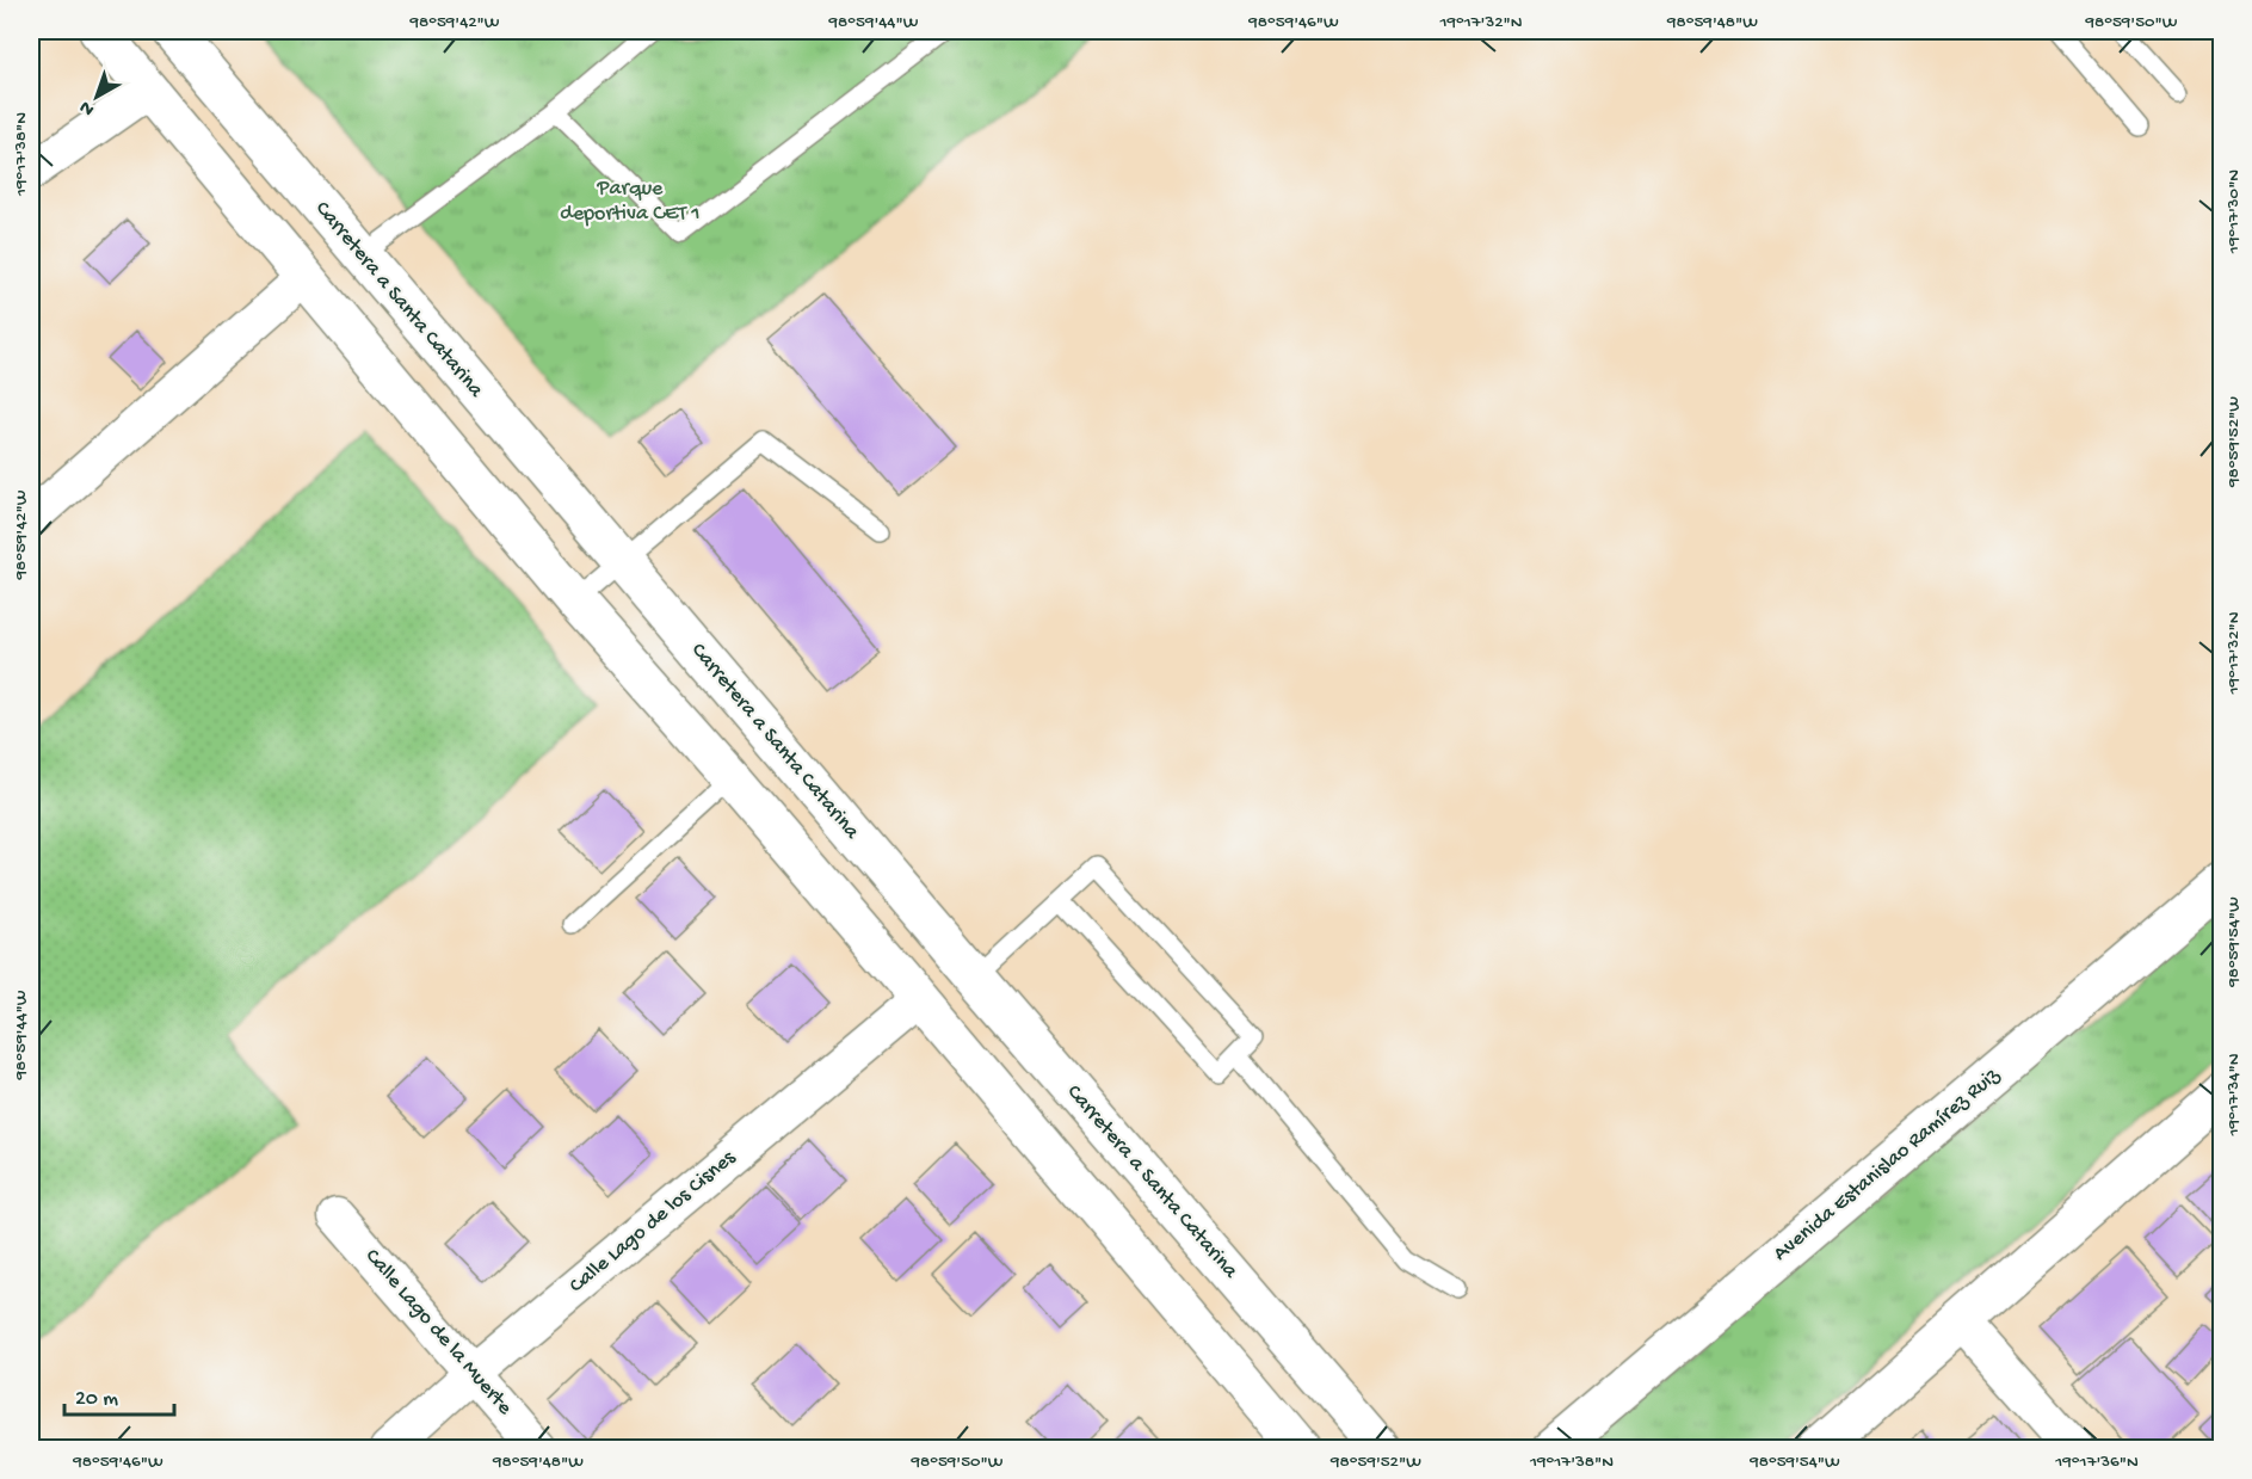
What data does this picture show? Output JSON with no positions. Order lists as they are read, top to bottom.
{
  "streets": {
    "main road": ["Carretera a Santa Catarina", "Avenida Estanislao Ramírez Ruiz"],
    "street": ["Calle Lago de los Cisnes", "Calle Lago de la Muerte"]
  },
  "crossings": [
    ["Calle Lago de los Cisnes", "Calle Lago de la Muerte"]
  ],
  "parks": ["Parque deportiva CET 1"],
  "scale_bar": "20 m",
  "north": "bottom left",
  "coordinates": [
    "98°59'42\"W",
    "98°59'44\"W",
    "98°59'46\"W",
    "19°17'32\"N",
    "98°59'48\"W",
    "98°59'50\"W",
    "19°17'38\"N",
    "19°17'30\"N",
    "98°59'52\"W",
    "98°59'54\"W",
    "19°17'34\"N",
    "19°17'36\"N"
  ]
}
